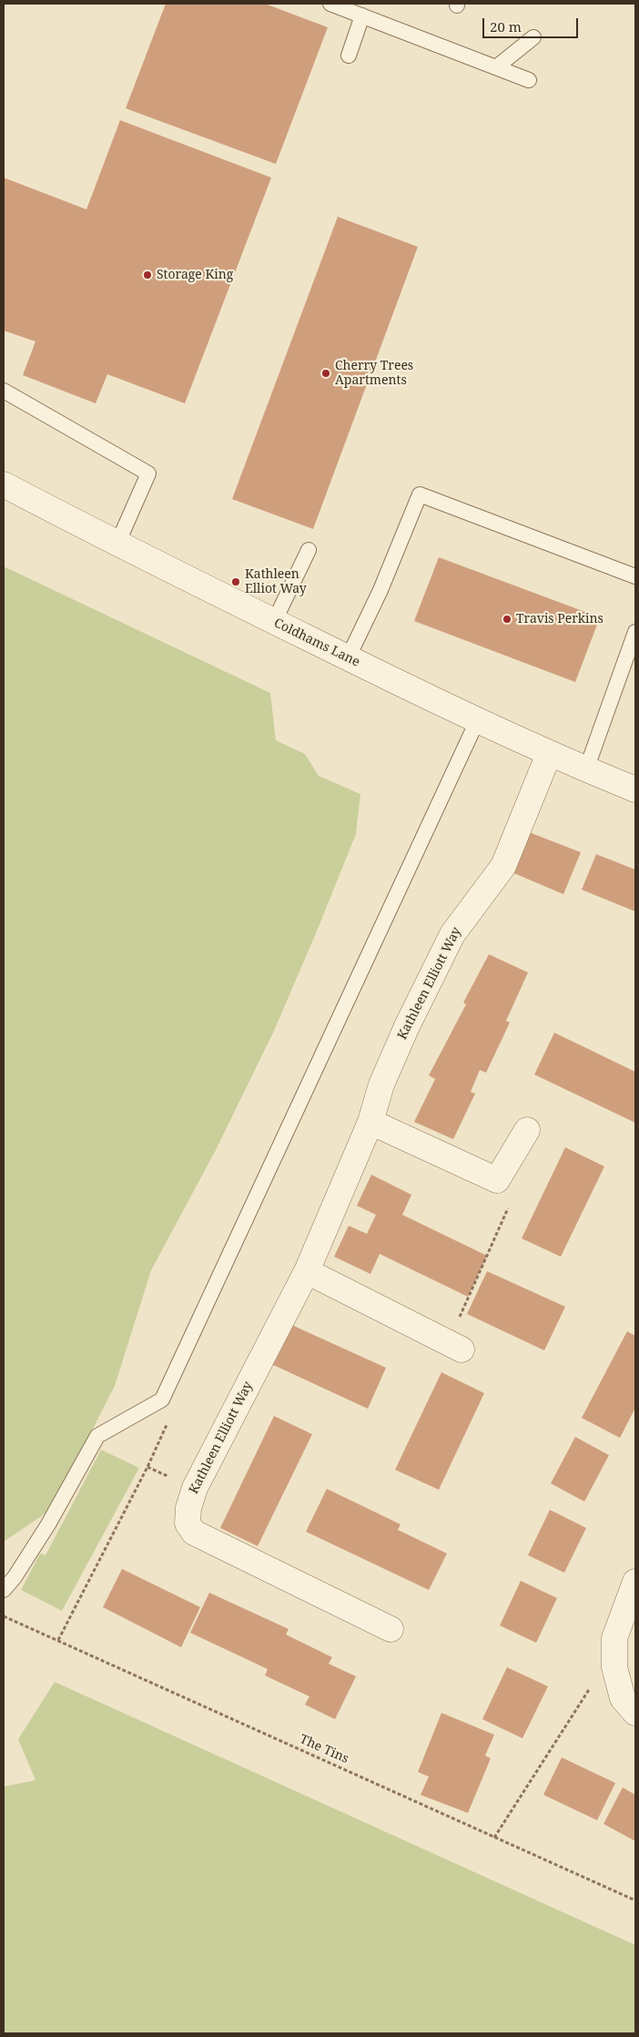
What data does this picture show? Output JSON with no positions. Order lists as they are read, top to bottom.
{
  "streets": {
    "street": ["Coldhams Lane", "Kathleen Elliott Way"],
    "path": ["The Tins"]
  },
  "crossings": [
    ["Coldhams Lane", "Kathleen Elliott Way"]
  ],
  "places": [
    "Storage King",
    "Cherry Trees Apartments",
    "Kathleen Elliot Way",
    "Travis Perkins"
  ],
  "scale_bar": "20 m"
}
